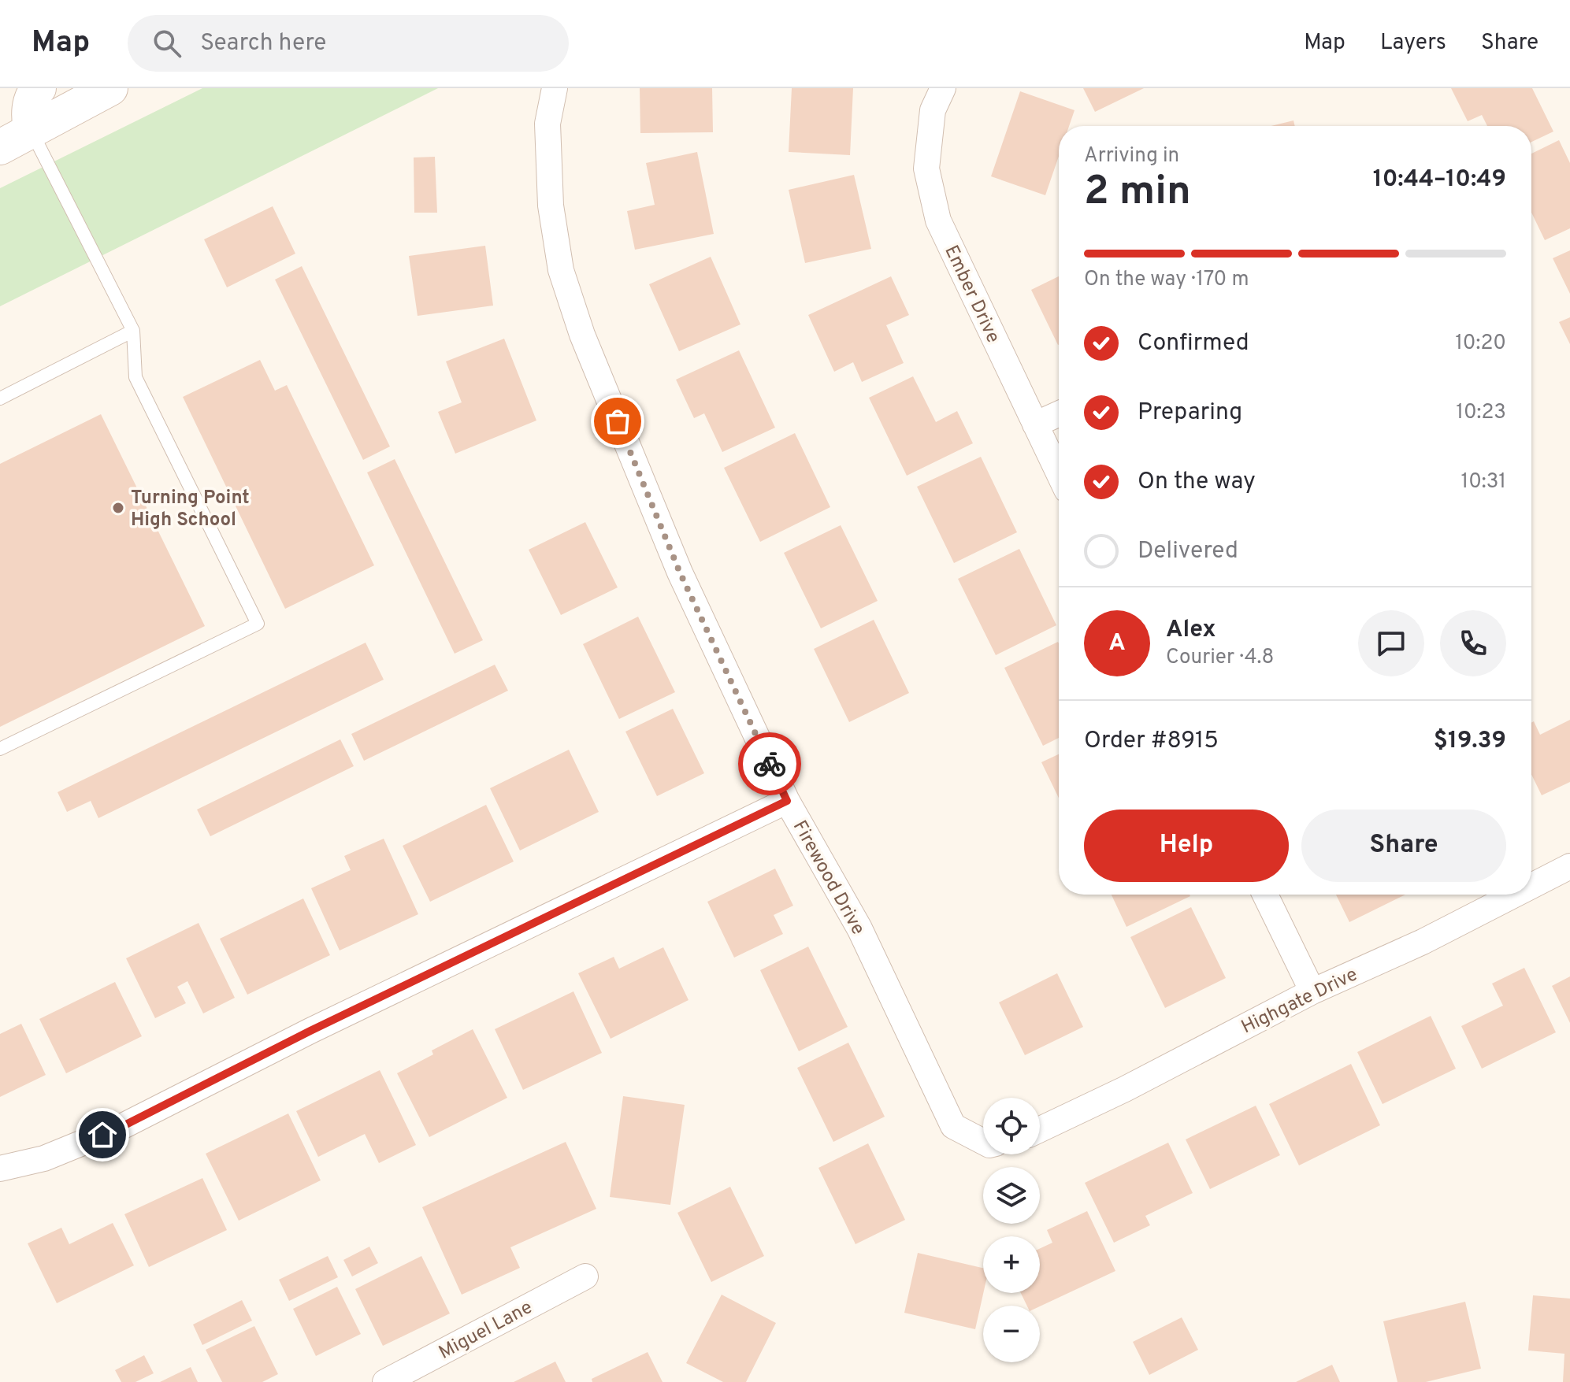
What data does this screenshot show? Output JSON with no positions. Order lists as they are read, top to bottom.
{
  "streets": {
    "street": [
      "Ember Drive",
      "Firewood Drive",
      "Highgate Drive",
      "Miguel Lane"
    ]
  },
  "places": ["Turning Point High School"],
  "page": {
    "header": "Map",
    "search": "Search here",
    "nav": ["Map", "Layers", "Share"],
    "heading": ["2 min", "Arriving in", "10:44–10:49"],
    "panel": [
      "Alex",
      "Courier · 4.8",
      "Order #8915",
      "$19.39"
    ],
    "bar": "On the way · 170 m",
    "list": [
      ["Confirmed", "10:20"],
      ["Preparing", "10:23"],
      ["On the way", "10:31"],
      "Delivered"
    ],
    "round": "A",
    "buttons": ["Help", "Share"],
    "map_buttons": ["+", "−"]
  }
}
